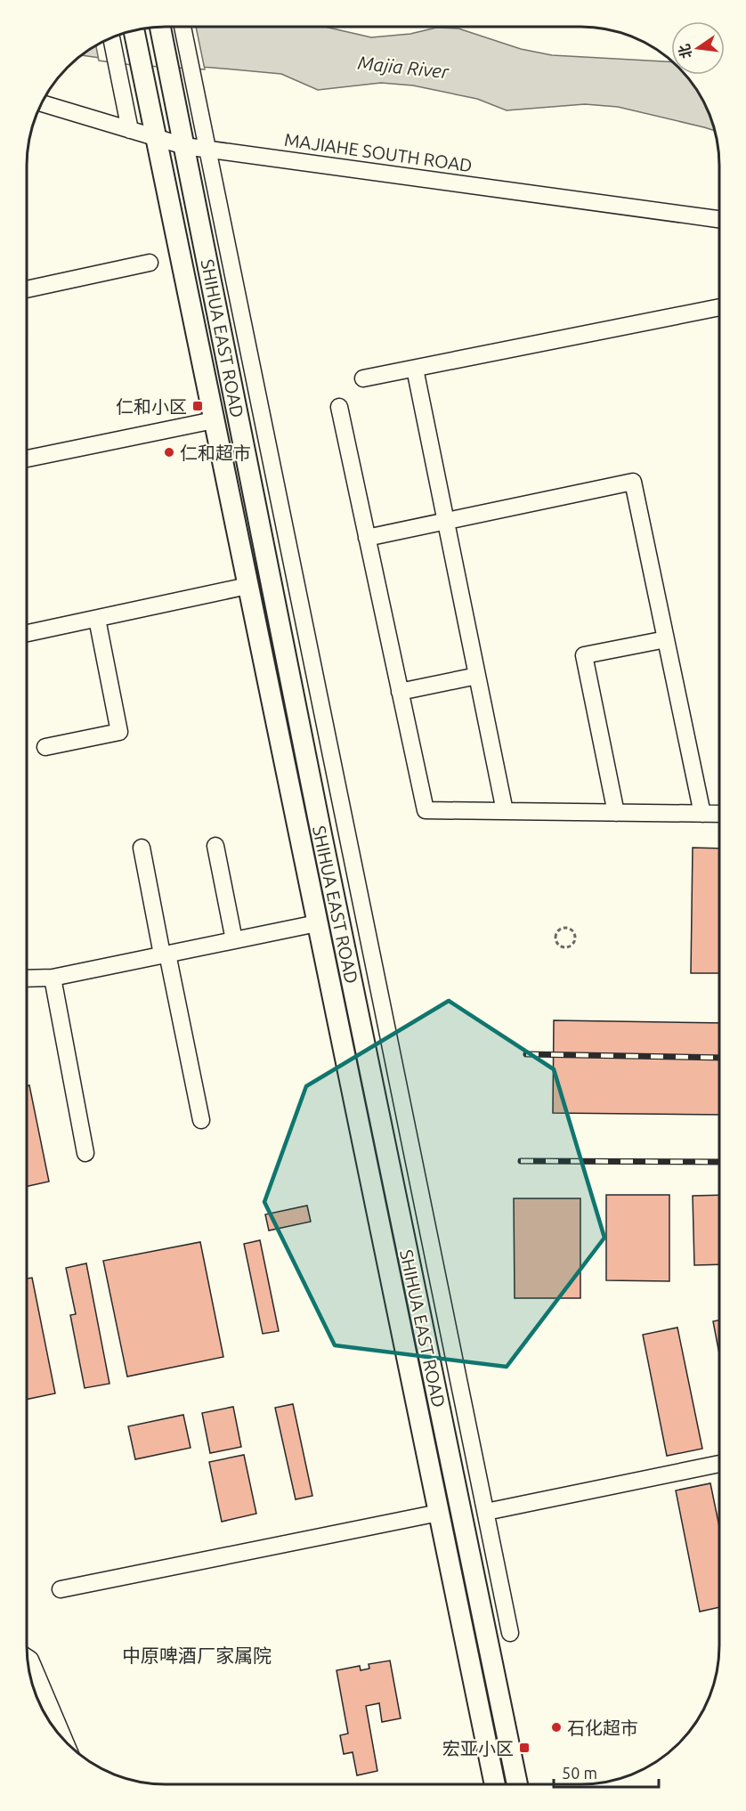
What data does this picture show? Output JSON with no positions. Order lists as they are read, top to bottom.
{
  "streets": {
    "main road": ["SHIHUA EAST ROAD"],
    "street": ["MAJIAHE SOUTH ROAD"]
  },
  "crossings": [
    ["MAJIAHE SOUTH ROAD", "SHIHUA EAST ROAD"]
  ],
  "districts": ["中原啤酒厂家属院"],
  "water": ["Majia River"],
  "places": {
    "transit": ["仁和小区", "宏亚小区"],
    "other": ["仁和超市", "石化超市"]
  },
  "scale_bar": "50 m",
  "north": "left"
}
